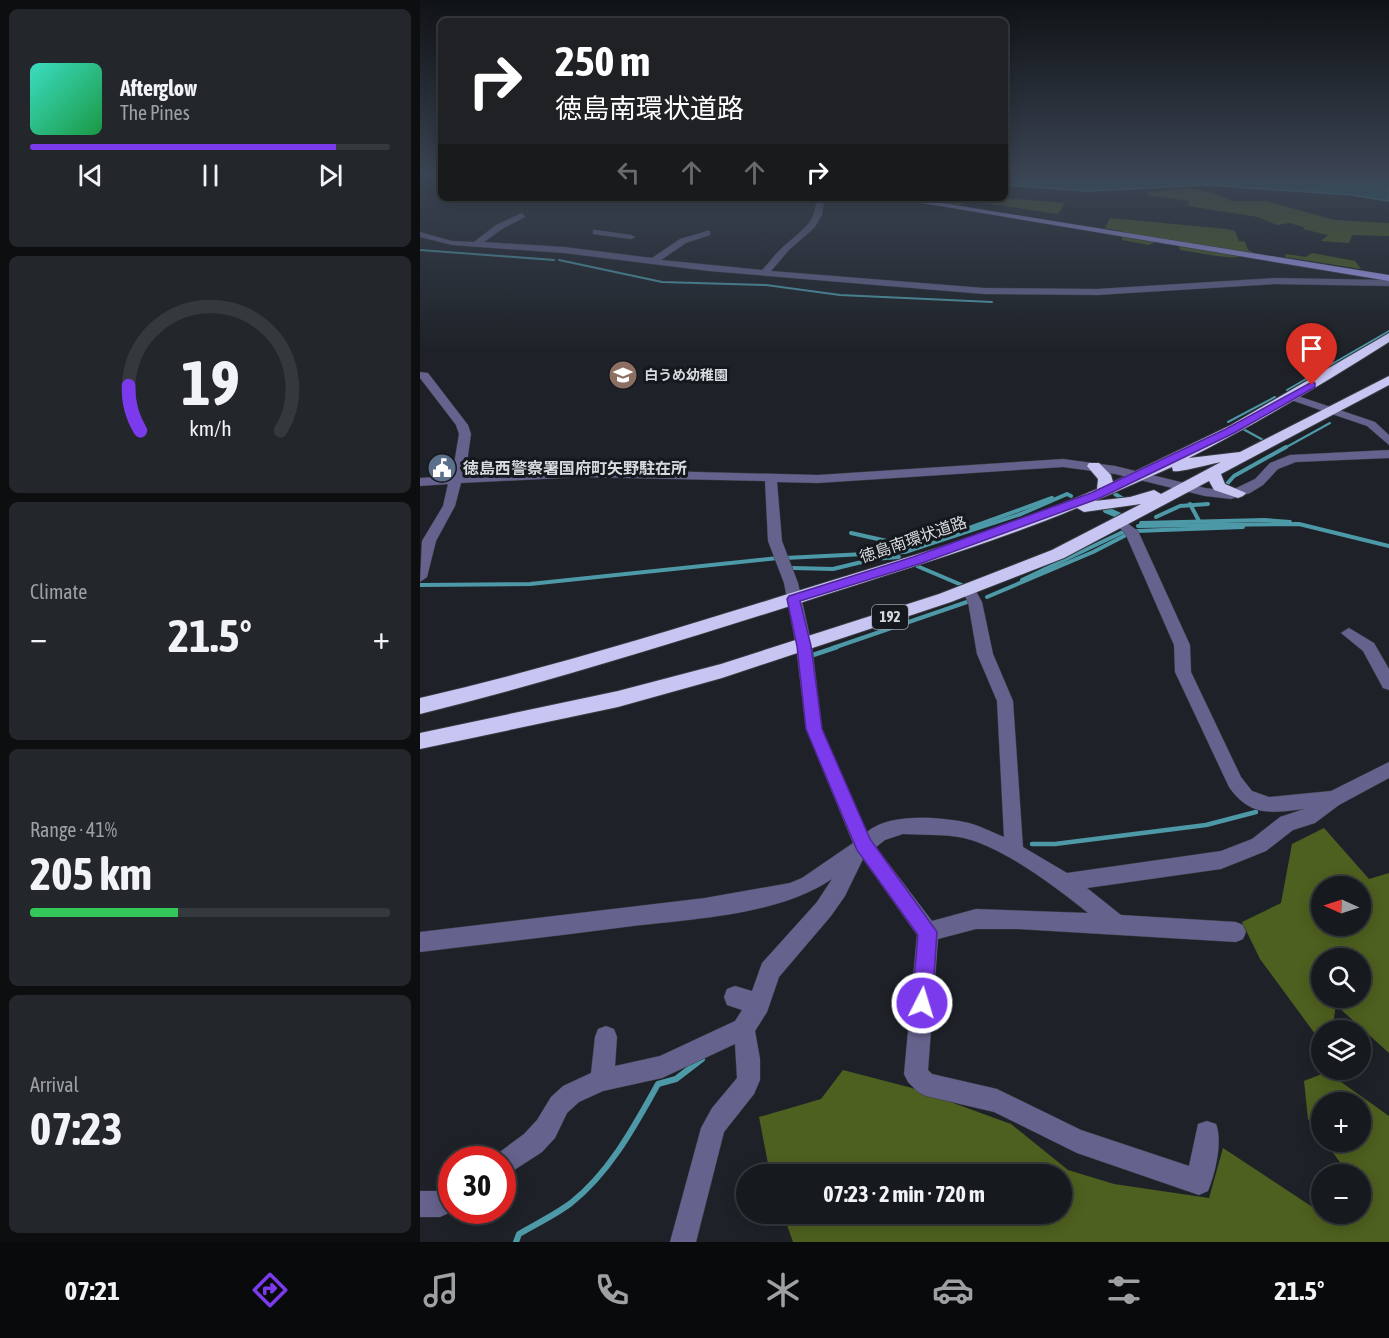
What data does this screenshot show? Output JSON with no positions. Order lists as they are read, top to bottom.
{
  "streets": {
    "highway": ["徳島南環状道路", "192"]
  },
  "places": {
    "school or university": ["白うめ幼稚園"],
    "public building": ["徳島西警察署国府町矢野駐在所"]
  },
  "north": "left",
  "page": {
    "turn": ["250 m", "徳島南環状道路"],
    "song": ["Afterglow", "The Pines"],
    "tile": [
      "Climate",
      ["Range · 41%", "205 km"],
      ["Arrival", "07:23"]
    ],
    "heat": ["−", "21.5°", "+"],
    "map_buttons": ["+", "−"],
    "limit": "30",
    "trip": "07:23 · 2 min · 720 m",
    "tabs": ["07:21", "21.5°"],
    "gauge": ["19", "km/h"]
  }
}
